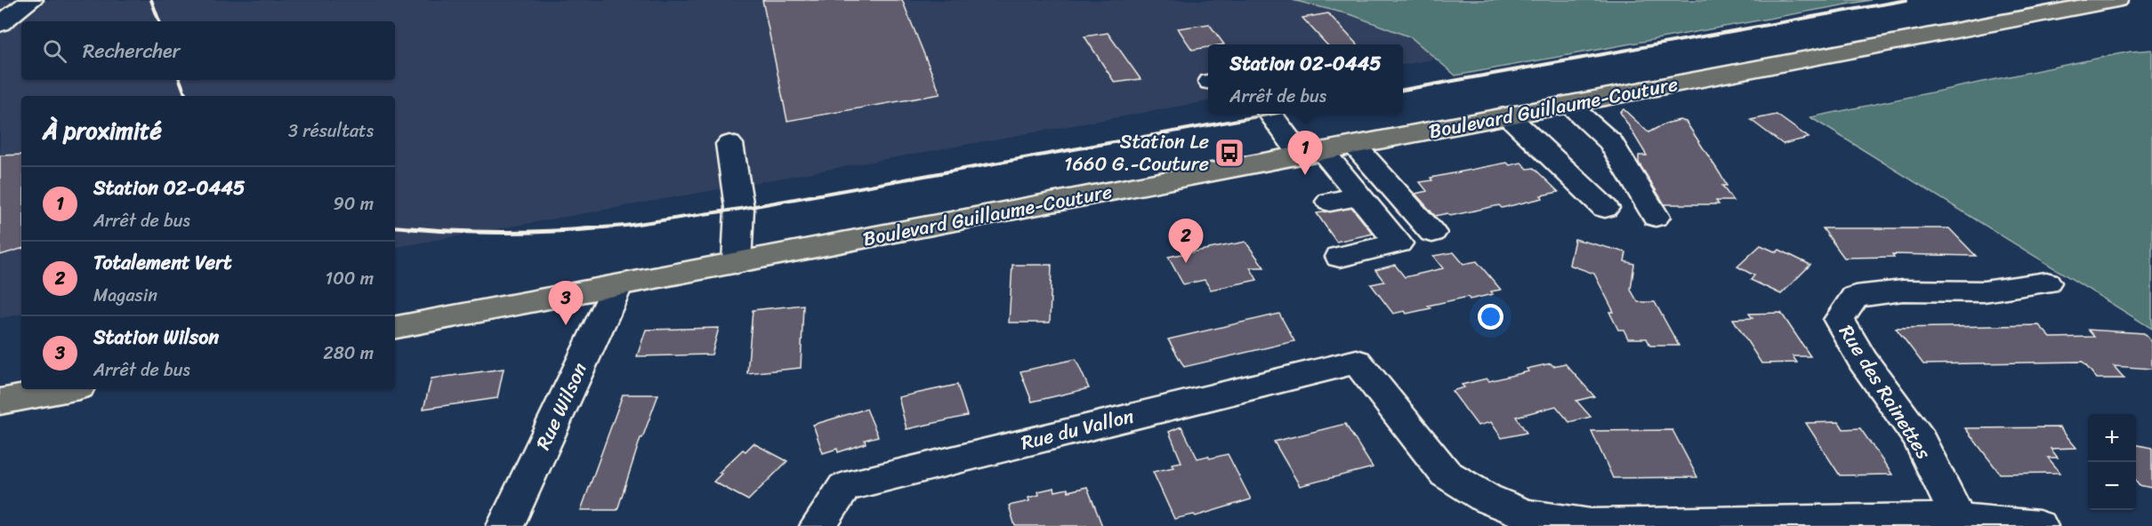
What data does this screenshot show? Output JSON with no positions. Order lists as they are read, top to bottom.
{
  "streets": {
    "main road": ["Boulevard Guillaume-Couture"],
    "street": ["Rue des Rainettes", "Rue Wilson", "Rue du Vallon"]
  },
  "crossings": [
    ["Boulevard Guillaume-Couture", "Rue Wilson"],
    ["Rue des Rainettes", "Rue du Vallon"]
  ],
  "places": {
    "bus stop": ["Station Le 1660 G.-Couture"]
  },
  "page": {
    "search": "Rechercher",
    "popup": ["Station 02-0445", "Arrêt de bus"],
    "heading": ["À proximité", "3 résultats"],
    "pins": ["1", "2", "3"],
    "list": [
      {
        "mark": "1",
        "name": "Station 02-0445",
        "note": "Arrêt de bus",
        "value": "90 m"
      },
      {
        "mark": "2",
        "name": "Totalement Vert",
        "note": "Magasin",
        "value": "100 m"
      },
      {
        "mark": "3",
        "name": "Station Wilson",
        "note": "Arrêt de bus",
        "value": "280 m"
      }
    ],
    "map_buttons": ["+", "−"]
  }
}
